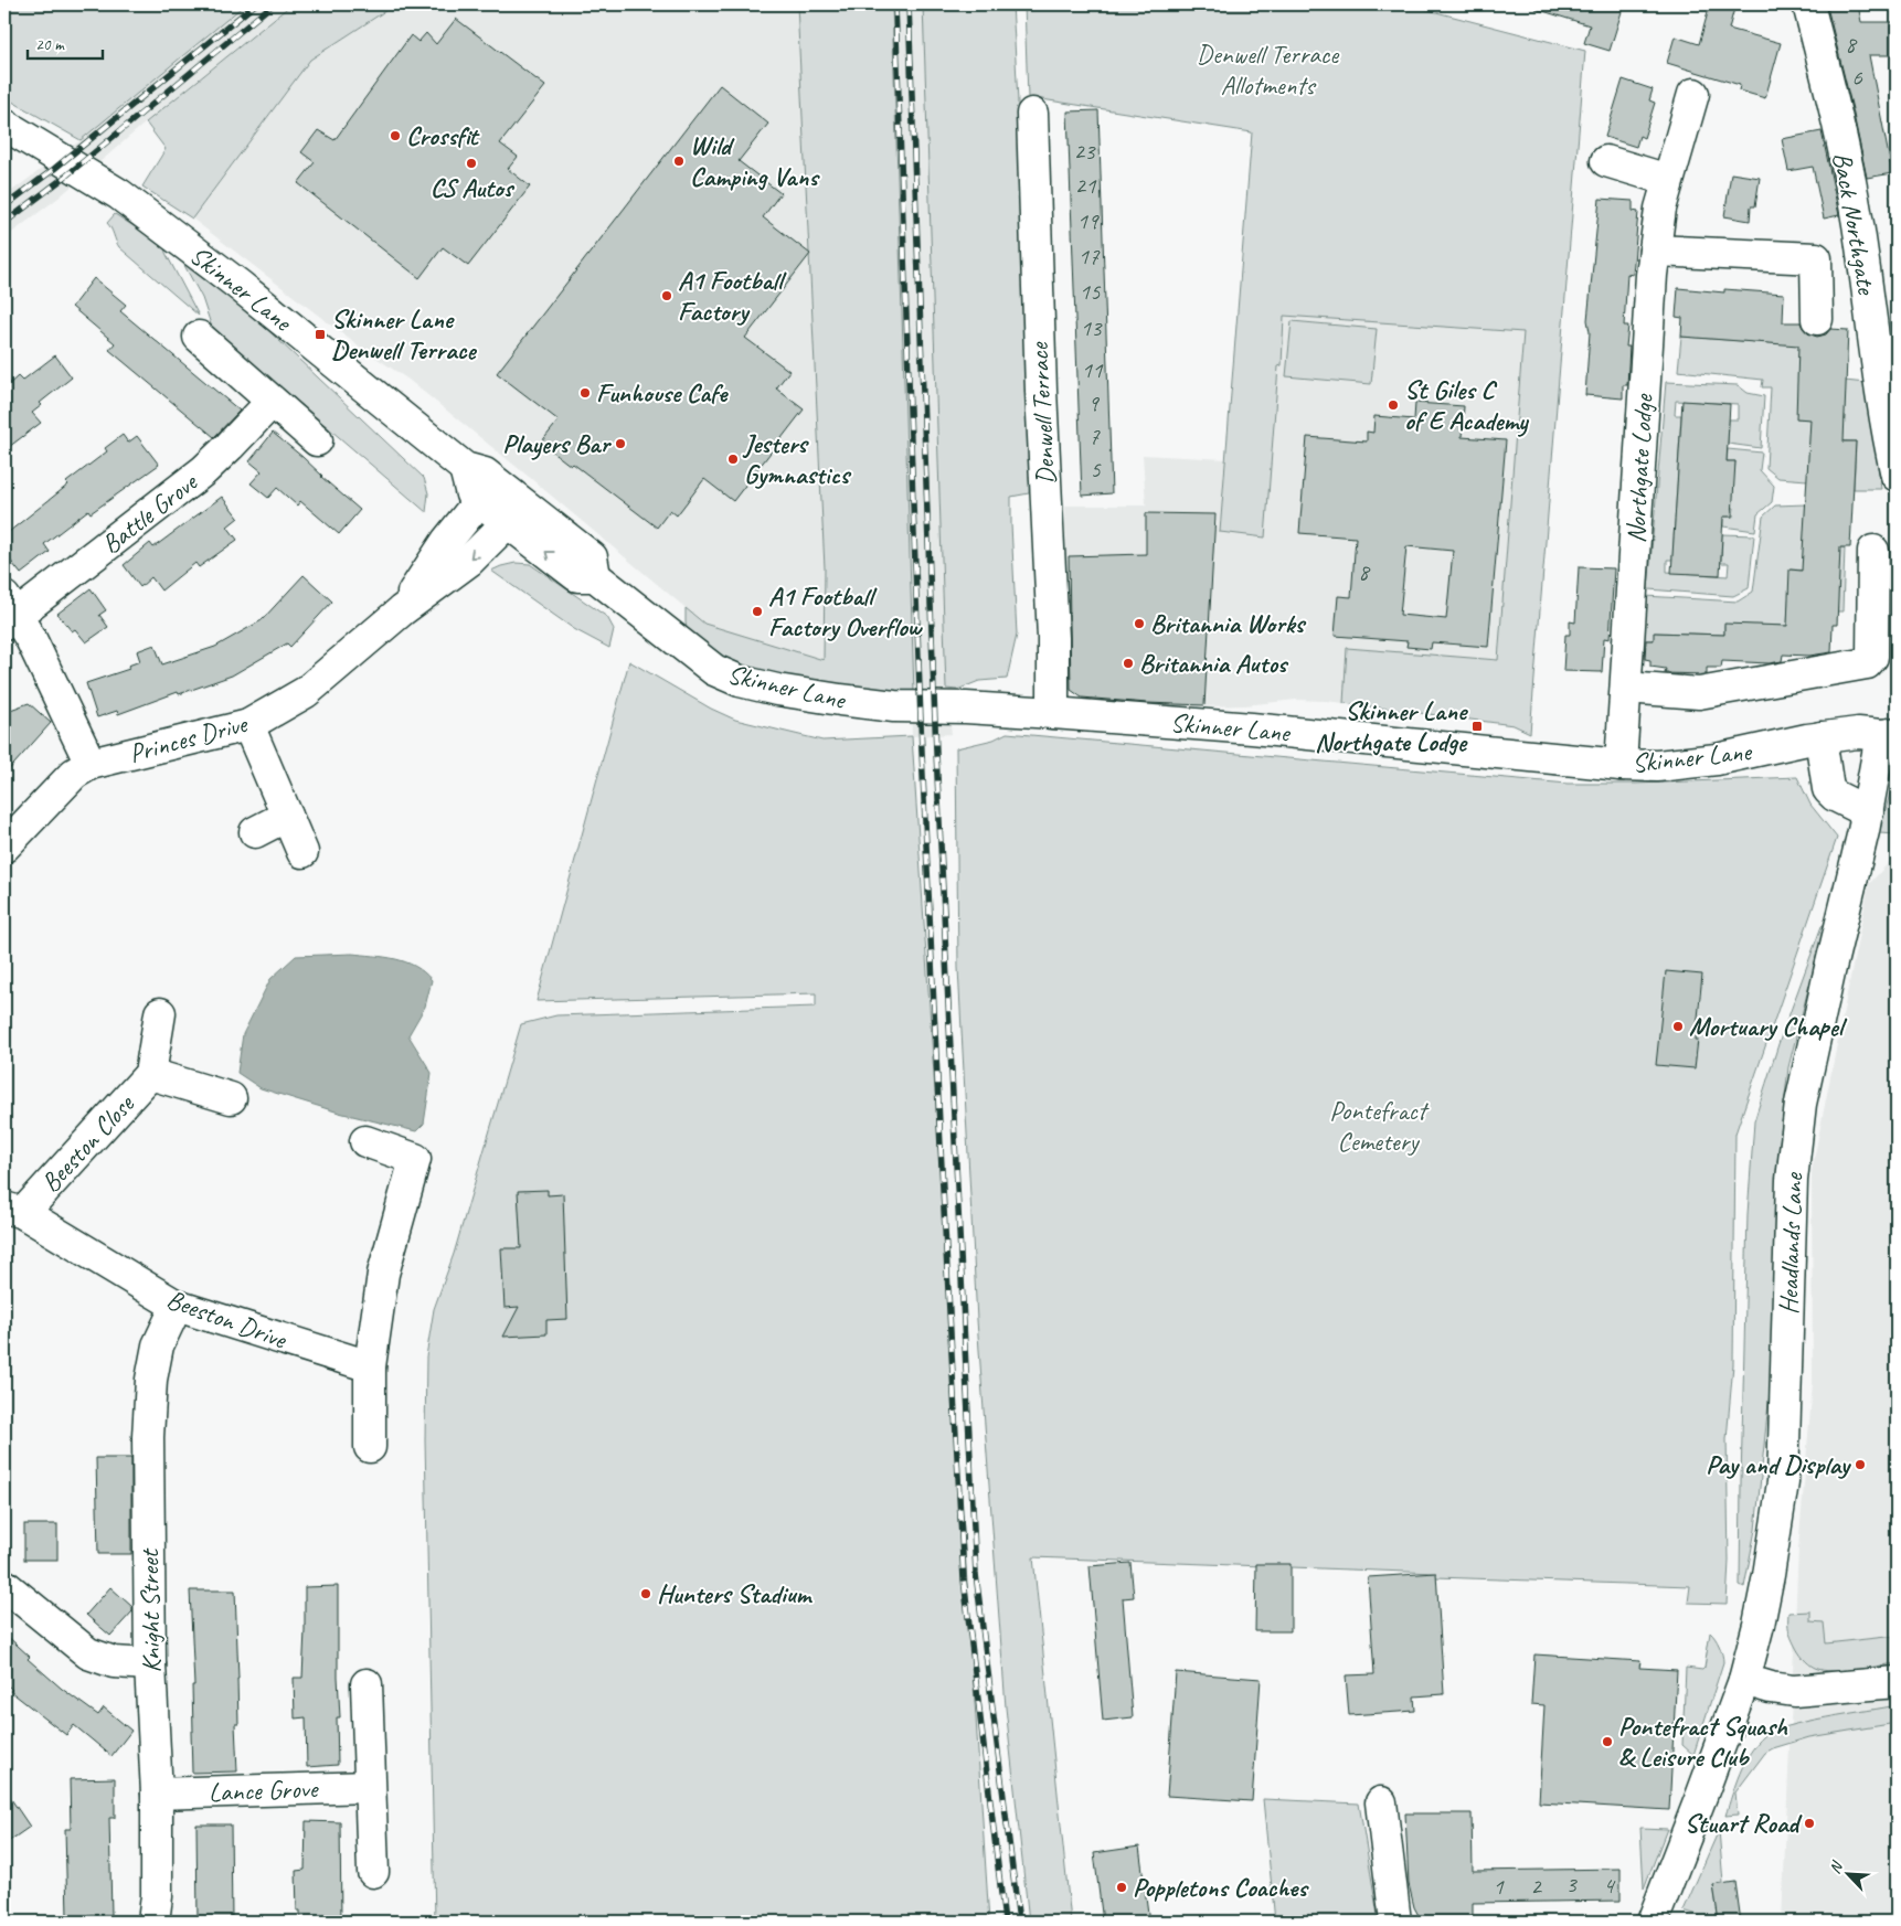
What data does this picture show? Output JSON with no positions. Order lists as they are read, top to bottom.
{
  "streets": {
    "street": [
      "Back Northgate",
      "Skinner Lane",
      "Denwell Terrace",
      "Northgate Lodge",
      "Battle Grove",
      "Princes Drive",
      "Beeston Close",
      "Headlands Lane",
      "Beeston Drive",
      "Knight Street",
      "Lance Grove"
    ]
  },
  "crossings": [
    ["Skinner Lane", "Denwell Terrace"],
    ["Skinner Lane", "Northgate Lodge"],
    ["Skinner Lane", "Princes Drive"],
    ["Skinner Lane", "Headlands Lane"],
    ["Beeston Close", "Beeston Drive"],
    ["Beeston Drive", "Knight Street"],
    ["Knight Street", "Lance Grove"]
  ],
  "parks": ["Denwell Terrace Allotments", "Pontefract Cemetery"],
  "places": {
    "other": [
      "Crossfit",
      "Wild Camping Vans",
      "CS Autos",
      "A1 Football Factory",
      "Funhouse Cafe",
      "St Giles C of E Academy",
      "Players Bar",
      "Jesters Gymnastics",
      "A1 Football Factory Overflow",
      "Britannia Works",
      "Britannia Autos",
      "Mortuary Chapel",
      "Pay and Display",
      "Hunters Stadium",
      "Pontefract Squash & Leisure Club",
      "Stuart Road",
      "Poppletons Coaches"
    ],
    "transit": ["Skinner Lane Denwell Terrace", "Skinner Lane Northgate Lodge"]
  },
  "house_numbers": [
    "8",
    "6",
    "23",
    "21",
    "19",
    "17",
    "15",
    "13",
    "11",
    "9",
    "7",
    "5",
    "8",
    "3",
    "4",
    "1",
    "2"
  ],
  "scale_bar": "20 m",
  "north": "top left"
}
